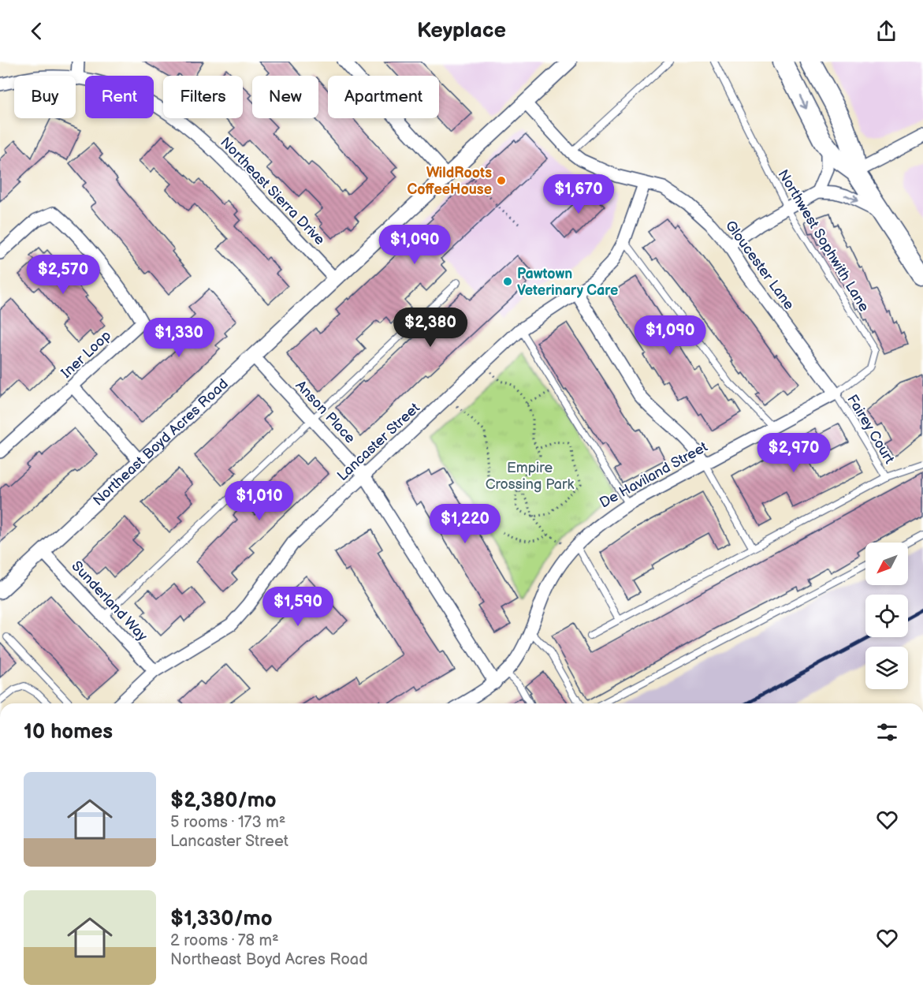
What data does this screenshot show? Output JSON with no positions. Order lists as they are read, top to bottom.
{
  "streets": {
    "street": [
      "Northeast Sierra Drive",
      "Gloucester Lane",
      "Iner Loop",
      "Anson Place",
      "Lancaster Street",
      "Northeast Boyd Acres Road",
      "De Haviland Street",
      "Sunderland Way"
    ],
    "lane": ["Northwest Sophwith Lane", "Fairey Court"]
  },
  "crossings": [
    ["Northeast Sierra Drive", "Northeast Boyd Acres Road"],
    ["Northwest Sophwith Lane", "Gloucester Lane"],
    ["Northwest Sophwith Lane", "Fairey Court"],
    ["Northwest Sophwith Lane", "De Haviland Street"],
    ["Gloucester Lane", "Fairey Court"],
    ["Gloucester Lane", "Lancaster Street"],
    ["Gloucester Lane", "Northeast Boyd Acres Road"],
    ["Gloucester Lane", "De Haviland Street"],
    ["Anson Place", "Lancaster Street"],
    ["Anson Place", "Northeast Boyd Acres Road"],
    ["Anson Place", "De Haviland Street"],
    ["Fairey Court", "De Haviland Street"],
    ["Lancaster Street", "Sunderland Way"],
    ["Northeast Boyd Acres Road", "Sunderland Way"]
  ],
  "parks": ["Empire Crossing Park"],
  "places": ["WildRoots CoffeeHouse", "Pawtown Veterinary Care"],
  "north": "bottom left",
  "page": {
    "header": "Keyplace",
    "chip": [
      "Buy",
      "Rent",
      "Filters",
      "New",
      "Apartment"
    ],
    "price": [
      "$1,670",
      "$1,090",
      "$2,570",
      "$2,380",
      "$1,090",
      "$1,330",
      "$2,970",
      "$1,010",
      "$1,220",
      "$1,590"
    ],
    "heading": "10 homes",
    "list": [
      {
        "name": "$2,380/mo",
        "note": "5 rooms · 173 m² · Lancaster Street"
      },
      {
        "name": "$1,330/mo",
        "note": "2 rooms · 78 m² · Northeast Boyd Acres Road"
      }
    ]
  }
}
